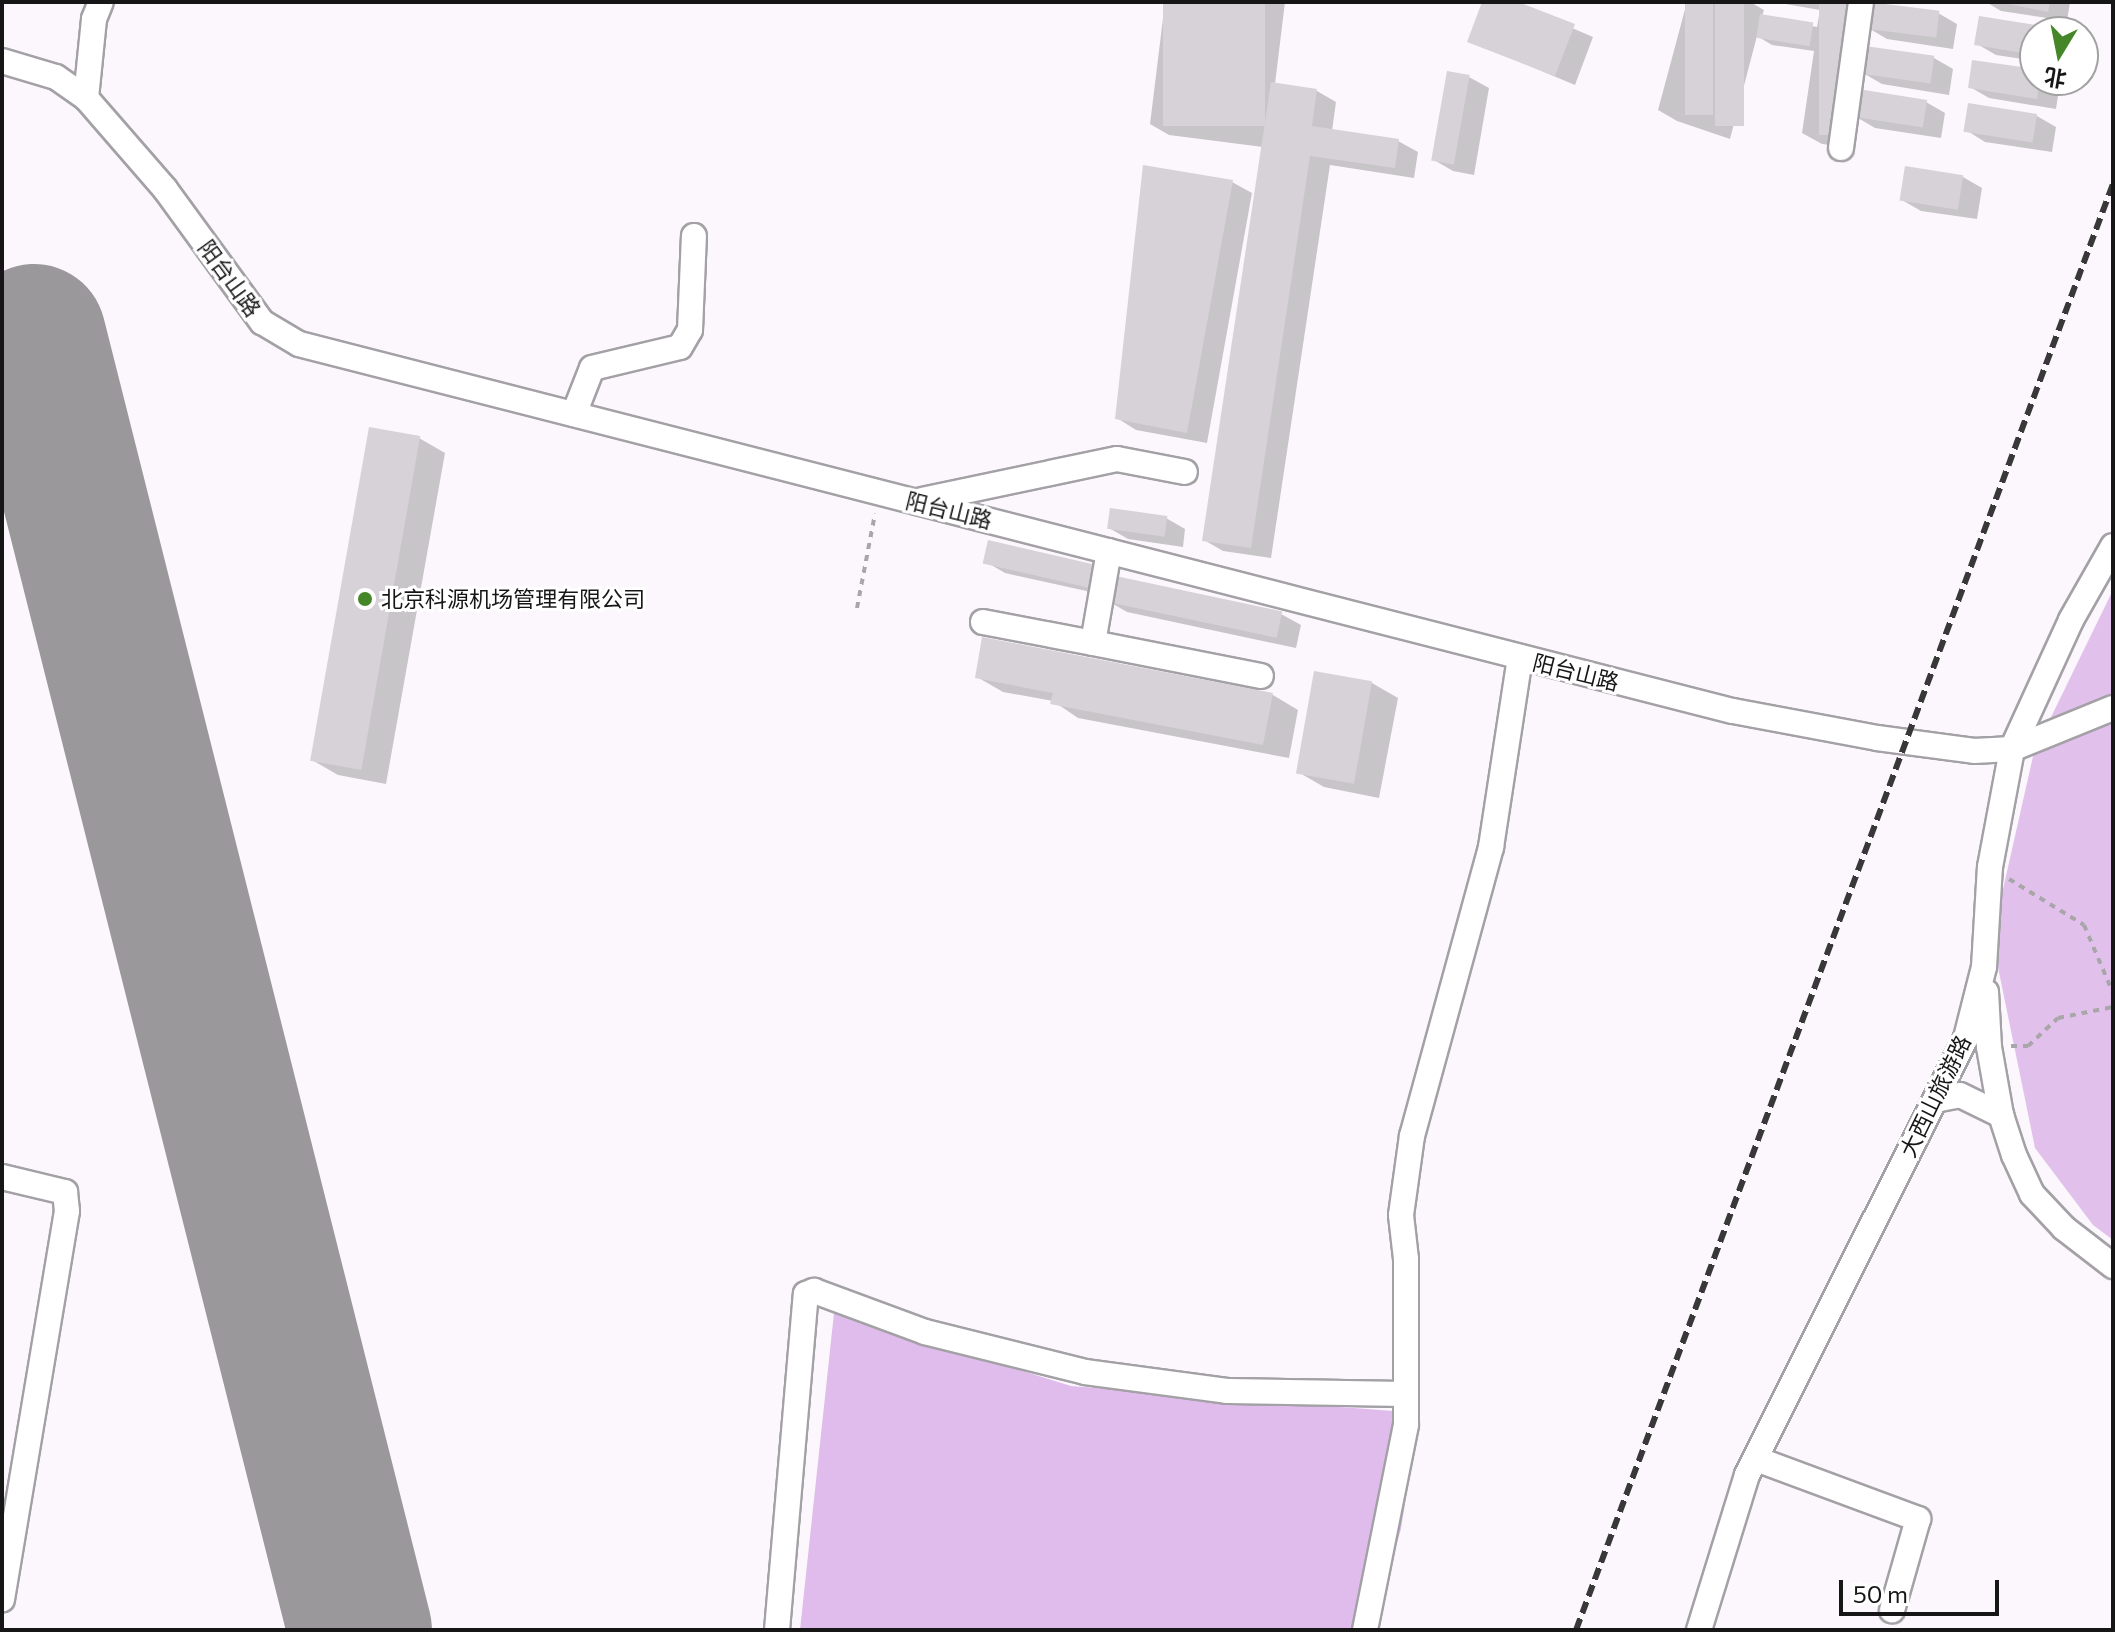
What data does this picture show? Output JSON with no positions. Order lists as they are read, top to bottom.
{
  "streets": {
    "street": ["阳台山路", "大西山旅游路"]
  },
  "crossings": [
    ["阳台山路", "大西山旅游路"]
  ],
  "places": ["北京科源机场管理有限公司"],
  "scale_bar": "50 m",
  "north": "bottom"
}
